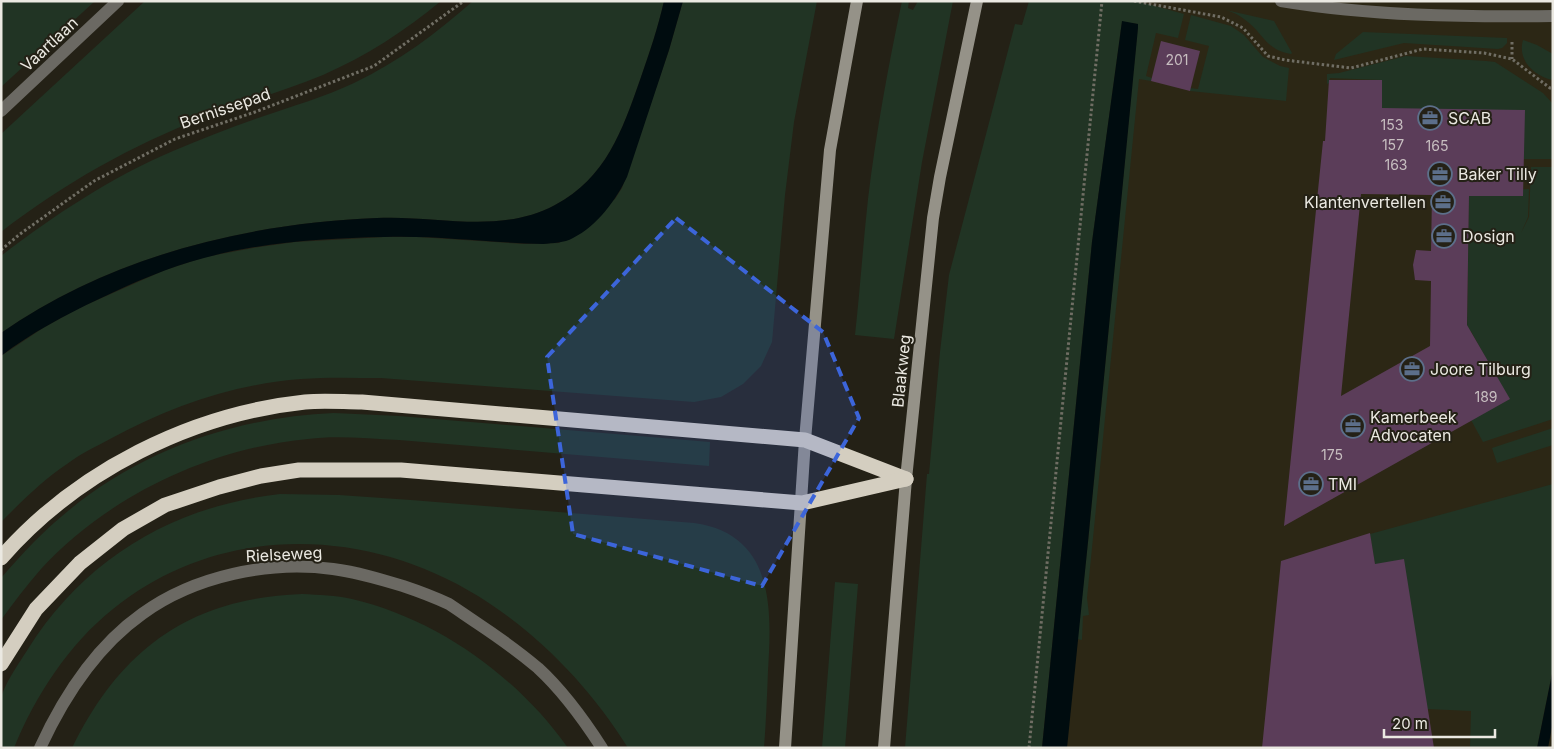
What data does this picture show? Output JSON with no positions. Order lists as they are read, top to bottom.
{
  "streets": {
    "main road": ["Blaakweg"],
    "street": ["Vaartlaan", "Rielseweg"],
    "path": ["Bernissepad"]
  },
  "places": {
    "office": [
      "SCAB",
      "Baker Tilly",
      "Klantenvertellen",
      "Dosign",
      "Joore Tilburg",
      "Kamerbeek Advocaten",
      "TMI"
    ]
  },
  "house_numbers": [
    "201",
    "153",
    "157",
    "165",
    "163",
    "189",
    "175"
  ],
  "scale_bar": "20 m"
}
